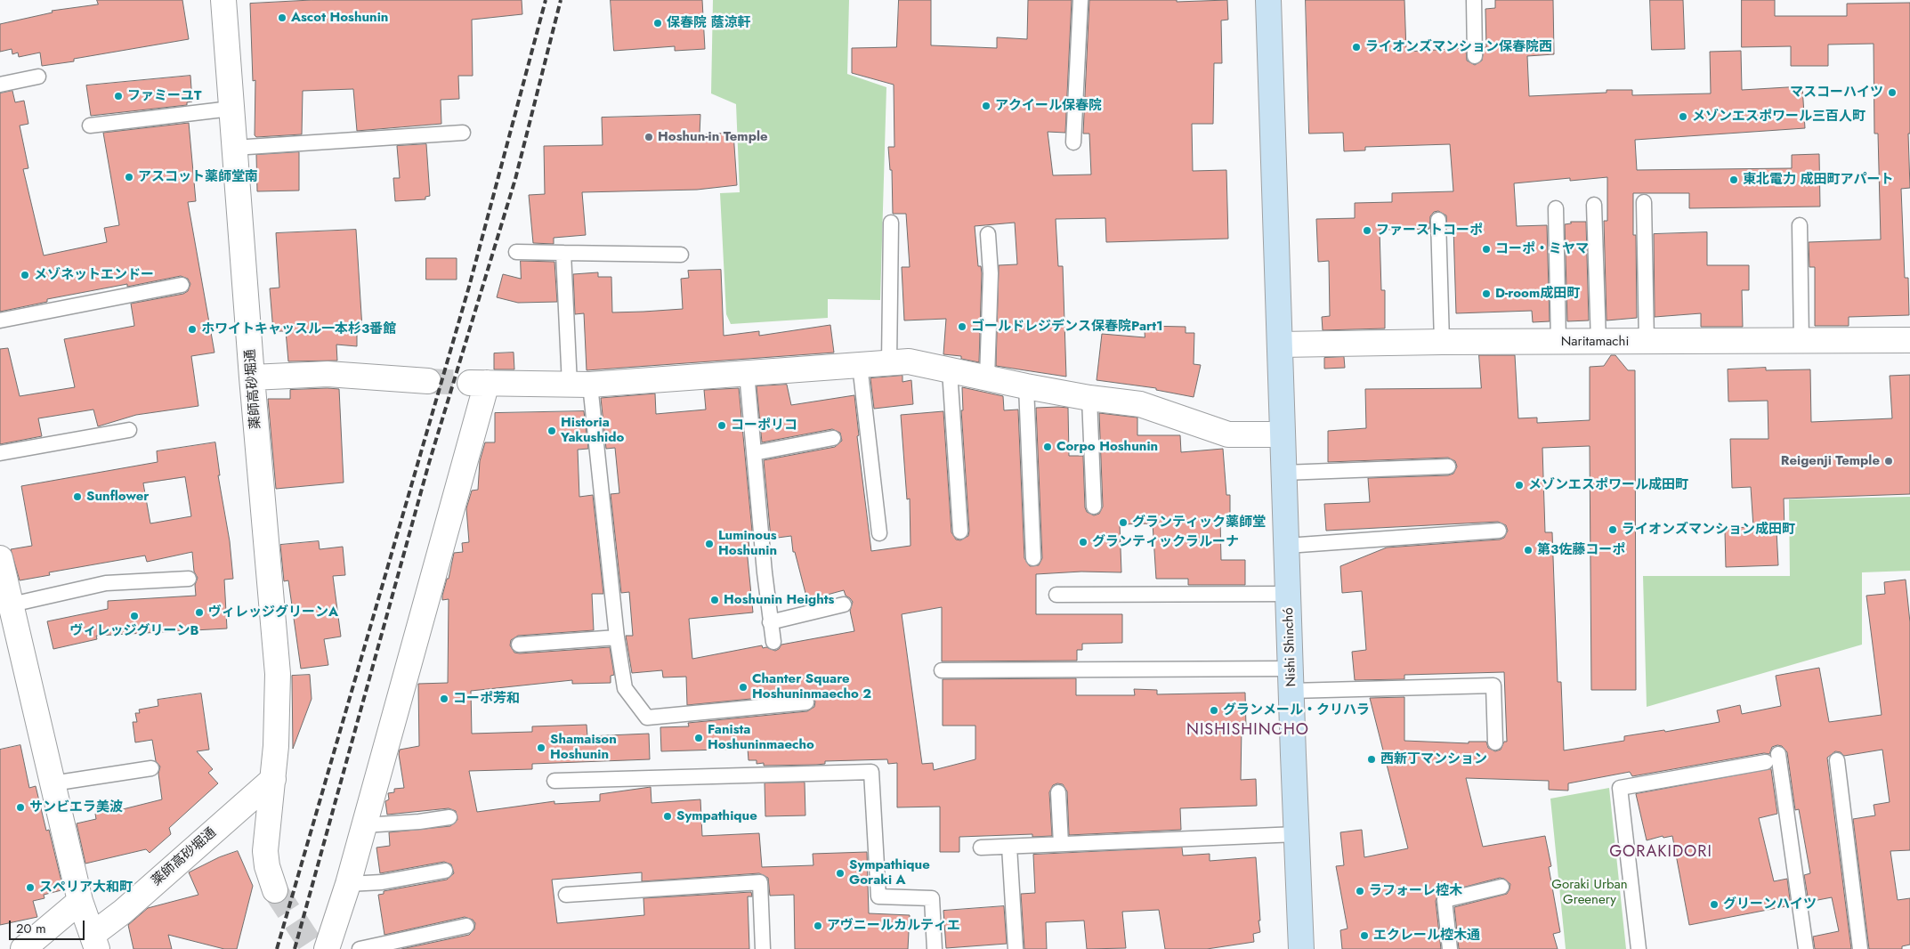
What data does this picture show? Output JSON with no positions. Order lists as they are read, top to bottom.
{
  "streets": {
    "street": ["Naritamachi", "薬師高砂堀通", "Nishi Shinchó"]
  },
  "crossings": [
    ["Naritamachi", "Nishi Shinchó"]
  ],
  "districts": ["NISHISHINCHO", "GORAKIDORI"],
  "parks": ["Goraki Urban Greenery"],
  "places": [
    "Ascot Hoshunin",
    "保春院 蔭涼軒",
    "ライオンズマンション保春院西",
    "マスコーハイツ",
    "ファミーユT",
    "アクイール保春院",
    "メゾンエスポワール三百人町",
    "Hoshun-in Temple",
    "アスコット薬師堂南",
    "東北電力 成田町アパート",
    "ファーストコーポ",
    "コーポ・ミヤマ",
    "メゾネットエンドー",
    "D-room成田町",
    "ゴールドレジデンス保春院Part1",
    "ホワイトキャッスル一本杉3番館",
    "コーポリコ",
    "Historia Yakushido",
    "Corpo Hoshunin",
    "Reigenji Temple",
    "メゾンエスポワール成田町",
    "Sunflower",
    "グランティック薬師堂",
    "ライオンズマンション成田町",
    "グランティックラルーナ",
    "Luminous Hoshunin",
    "第3佐藤コーポ",
    "Hoshunin Heights",
    "ヴィレッジグリーンA",
    "ヴィレッジグリーンB",
    "Chanter Square Hoshuninmaecho 2",
    "コーポ芳和",
    "グランメール・クリハラ",
    "Fanista Hoshuninmaecho",
    "Shamaison Hoshunin",
    "西新丁マンション",
    "サンビエラ美波",
    "Sympathique",
    "Sympathique Goraki A",
    "スペリア大和町",
    "ラフォーレ椌木",
    "グリーンハイツ",
    "アヴニールカルティエ",
    "エクレール椌木通"
  ],
  "scale_bar": "20 m"
}
